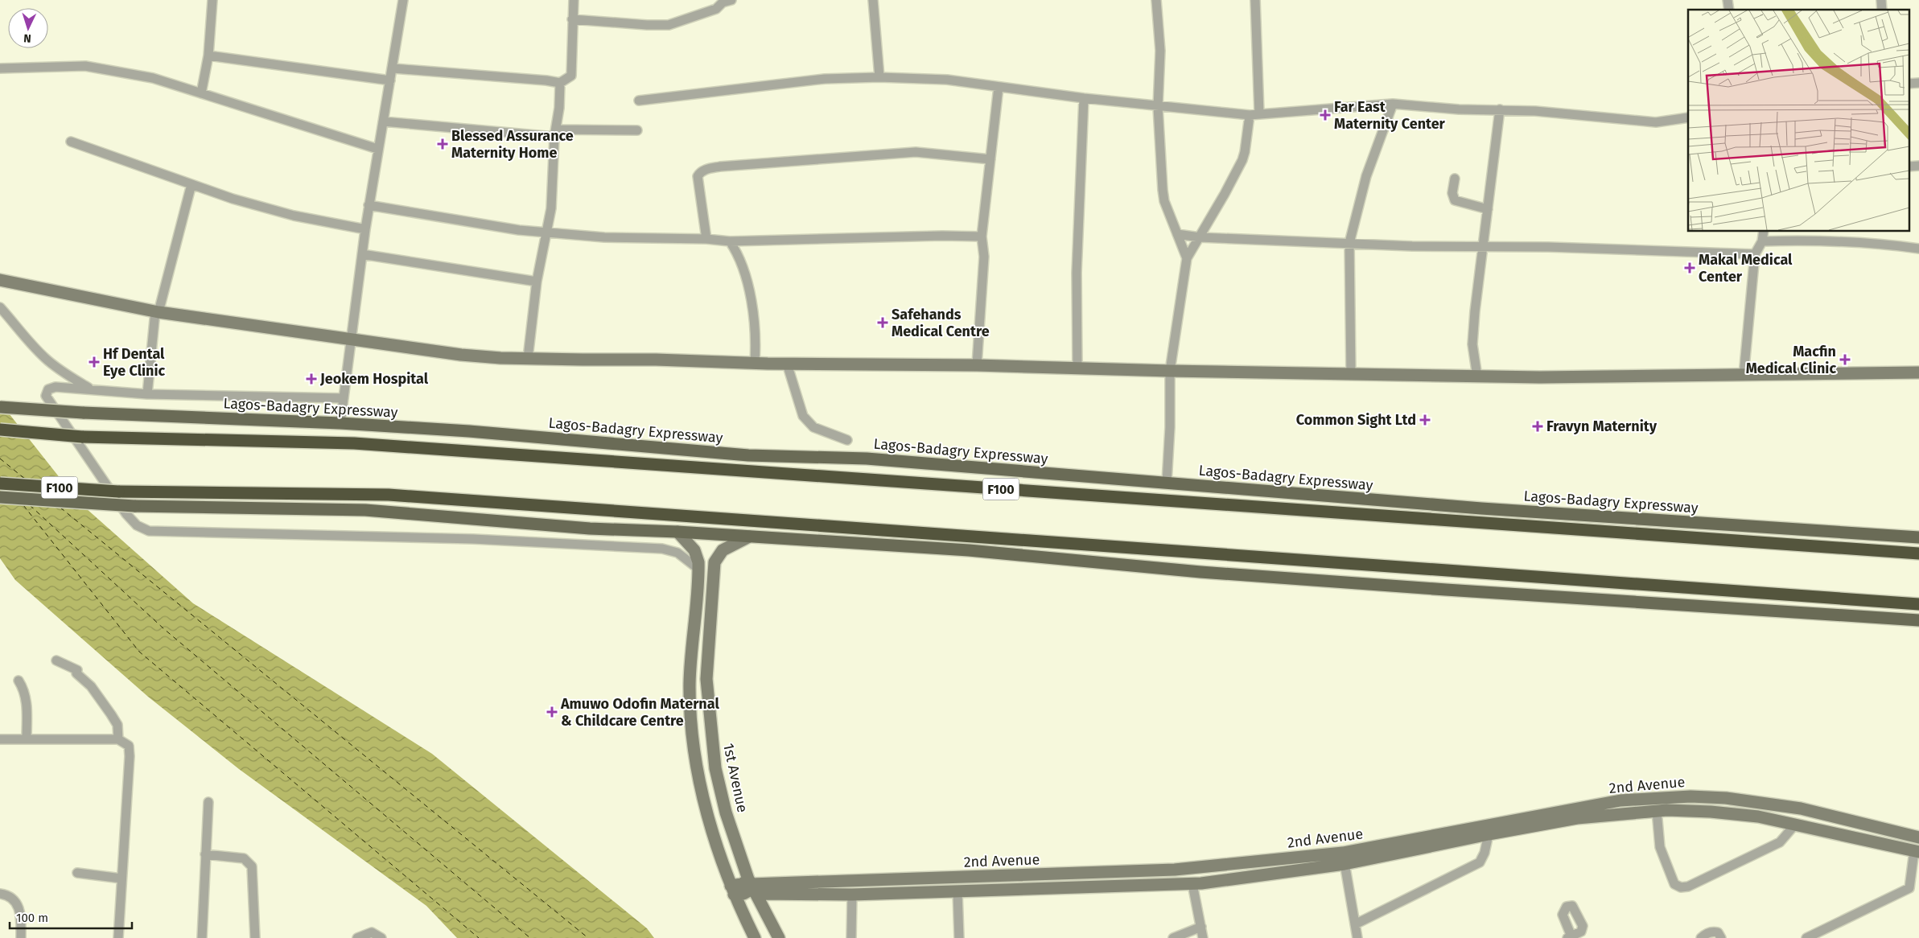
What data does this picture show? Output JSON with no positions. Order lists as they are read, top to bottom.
{
  "streets": {
    "highway": ["Lagos-Badagry Expressway", "F100"],
    "main road": ["1st Avenue", "2nd Avenue"]
  },
  "crossings": [
    ["1st Avenue", "2nd Avenue"]
  ],
  "places": {
    "health": [
      "Far East Maternity Center",
      "Blessed Assurance Maternity Home",
      "Makal Medical Center",
      "Safehands Medical Centre",
      "Macfin Medical Clinic",
      "Hf Dental Eye Clinic",
      "Jeokem Hospital",
      "Common Sight Ltd",
      "Fravyn Maternity",
      "Amuwo Odofin Maternal & Childcare Centre"
    ]
  },
  "scale_bar": "100 m",
  "north": "bottom"
}
